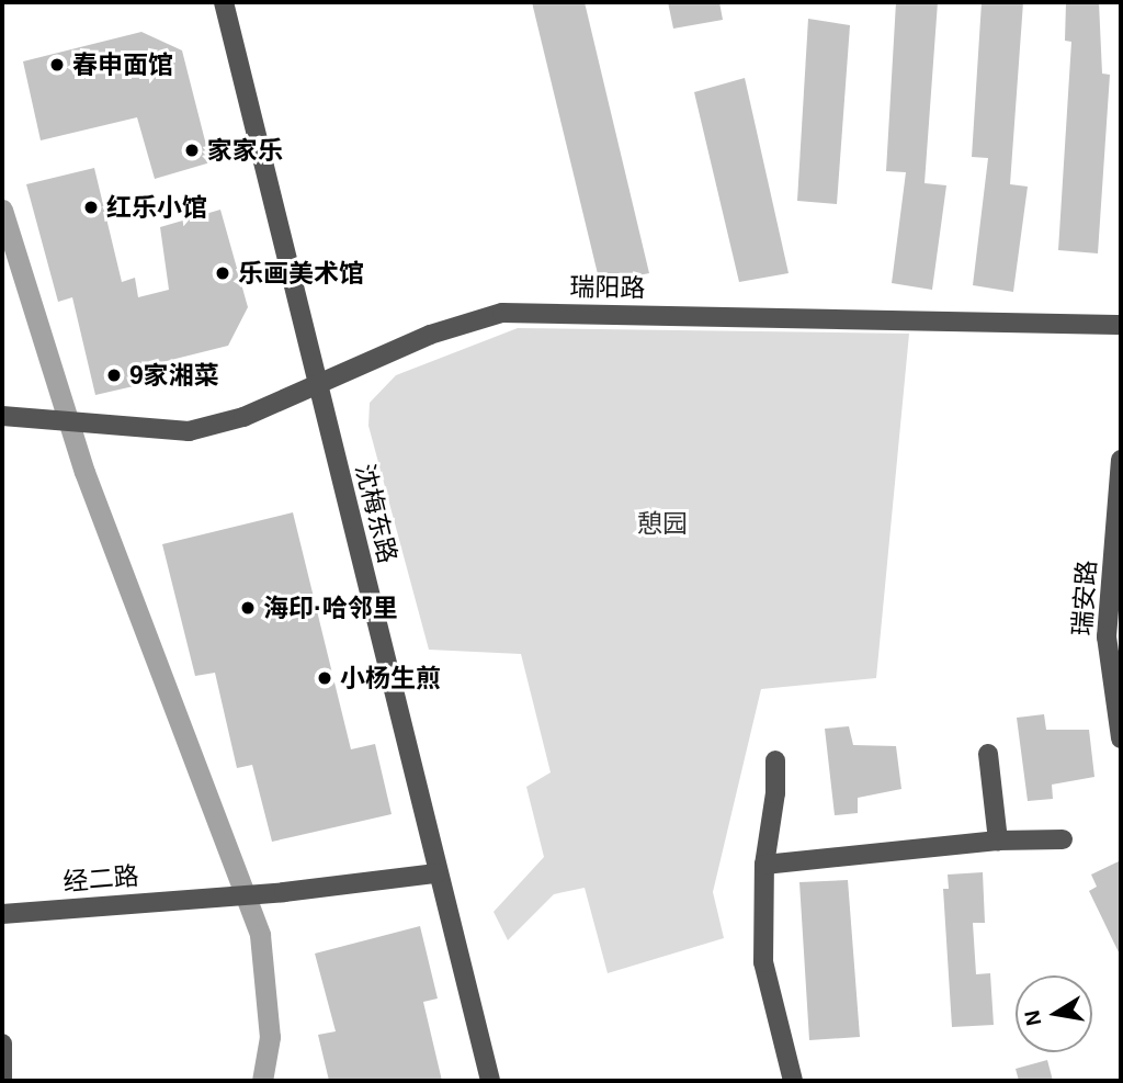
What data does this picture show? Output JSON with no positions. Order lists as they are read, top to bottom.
{
  "streets": {
    "street": [
      "瑞阳路",
      "沈梅东路",
      "瑞安路",
      "经二路"
    ]
  },
  "crossings": [
    ["瑞阳路", "沈梅东路"],
    ["沈梅东路", "经二路"]
  ],
  "parks": ["憩园"],
  "places": [
    "春申面馆",
    "家家乐",
    "红乐小馆",
    "乐画美术馆",
    "9家湘菜",
    "海印·哈邻里",
    "小杨生煎"
  ],
  "north": "left"
}
